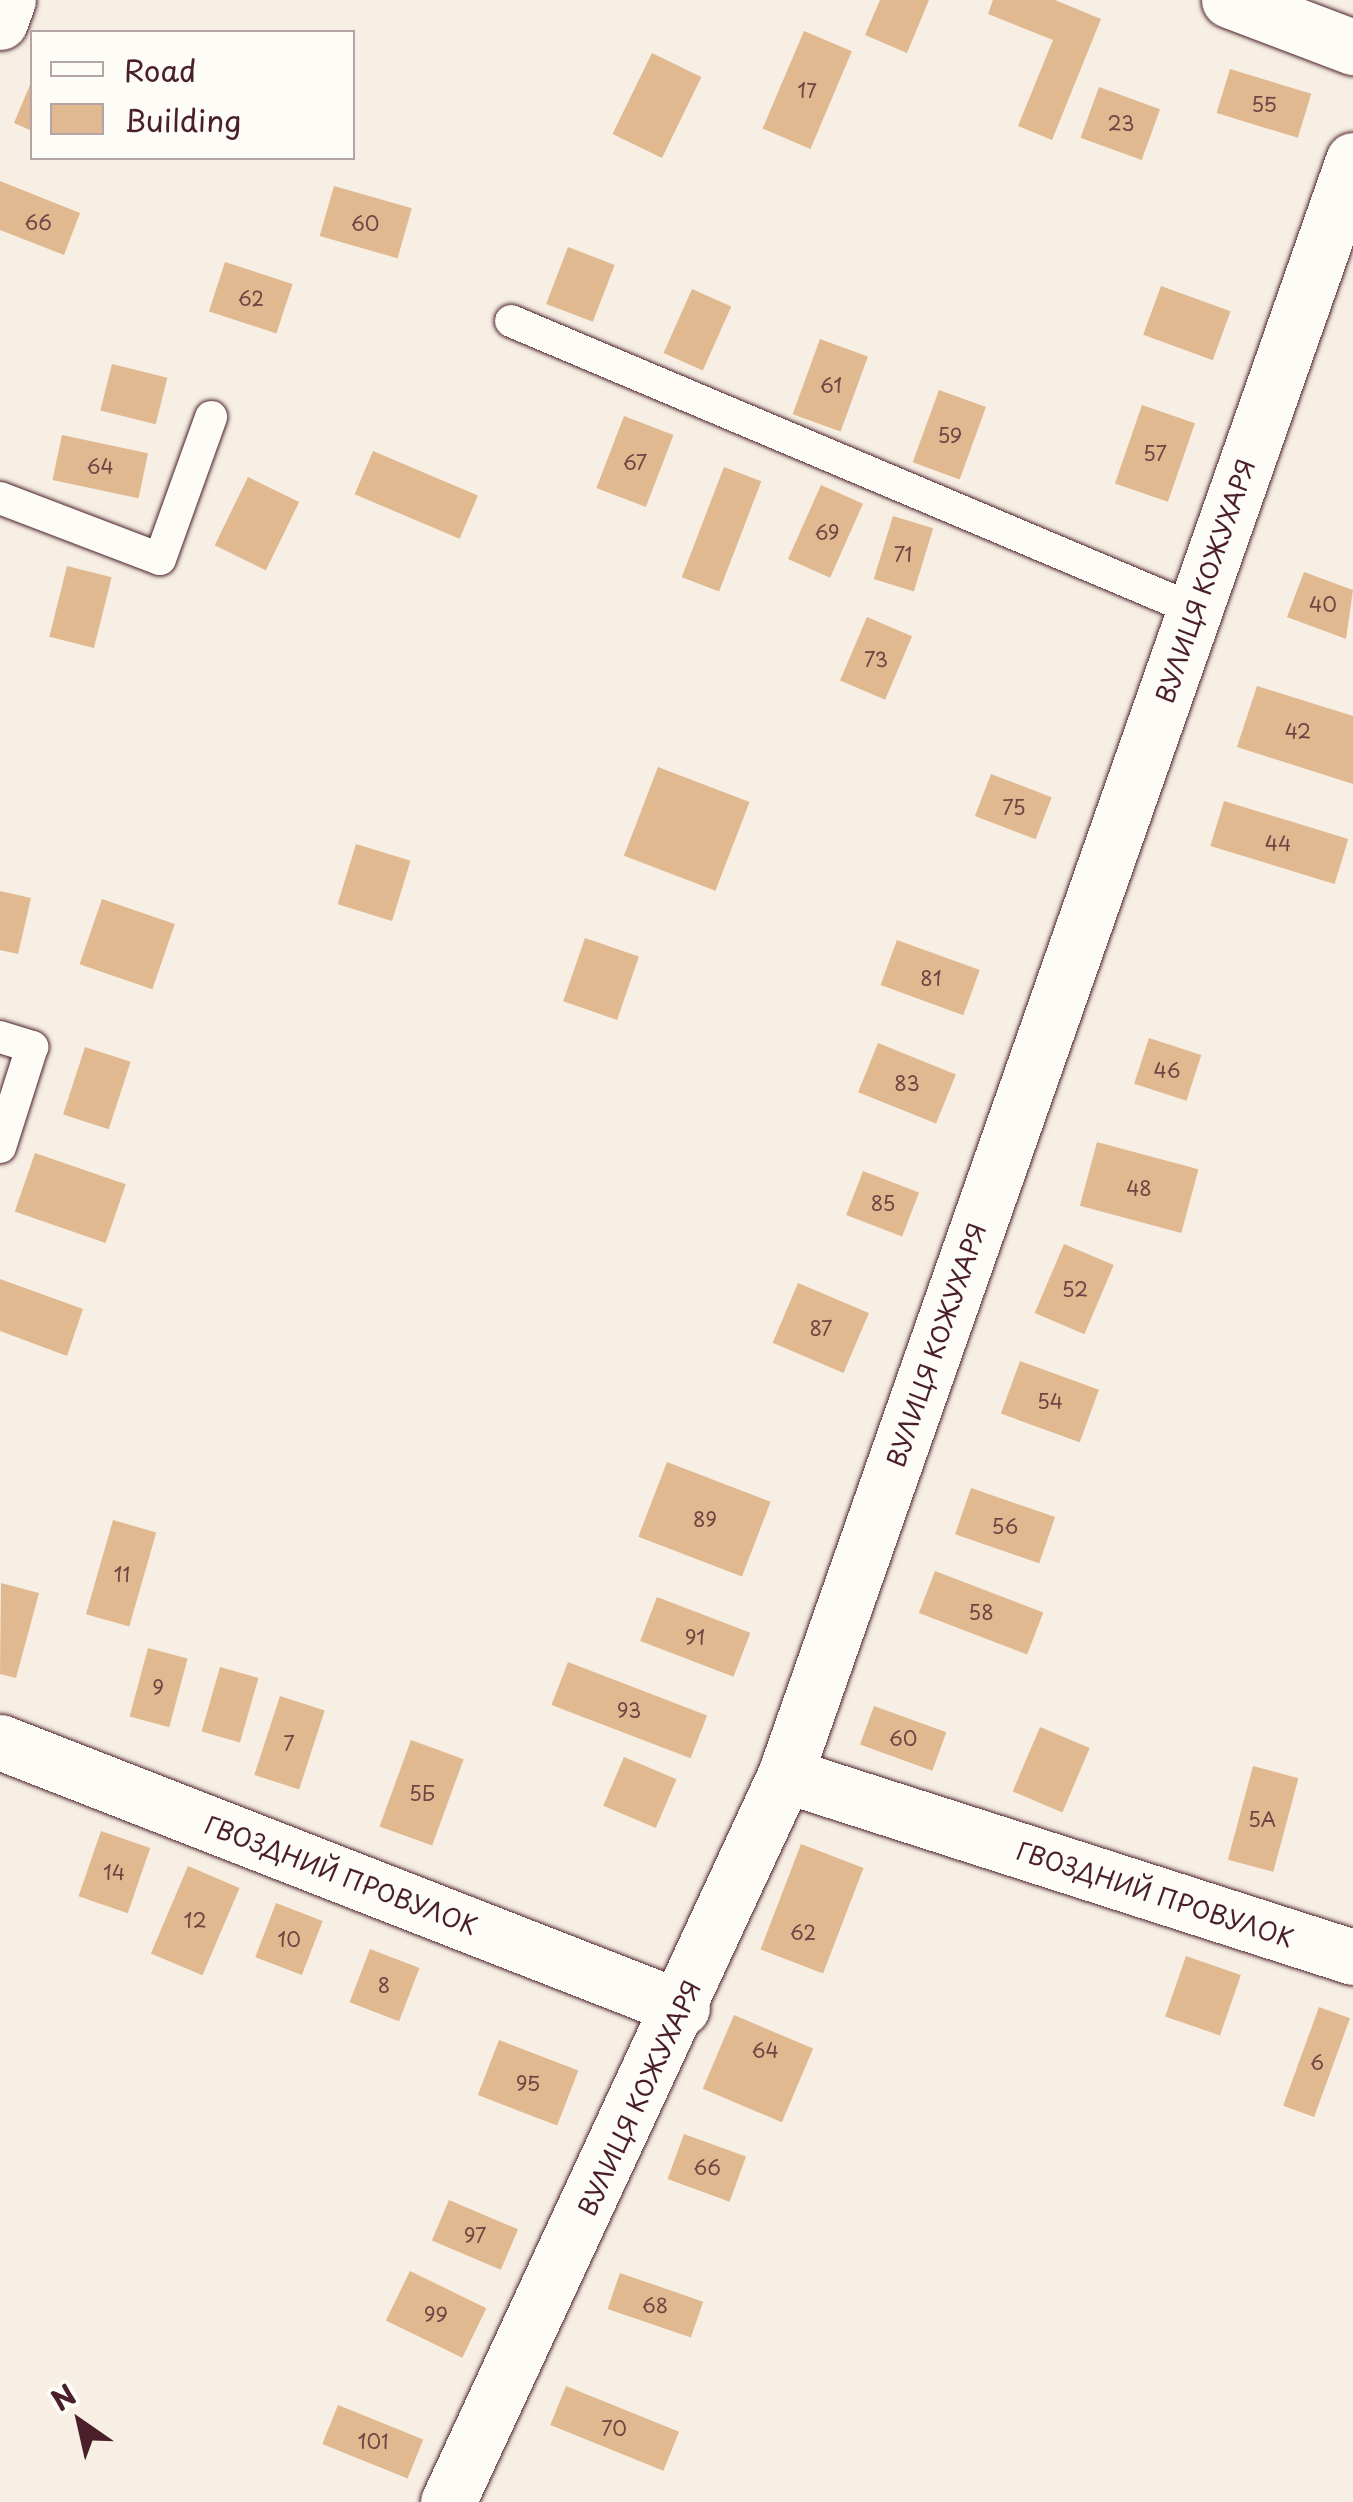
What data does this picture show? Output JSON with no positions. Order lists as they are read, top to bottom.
{
  "streets": {
    "street": ["ВУЛИЦЯ КОЖУХАРЯ", "ГВОЗДНИЙ ПРОВУЛОК"]
  },
  "crossings": [
    ["ВУЛИЦЯ КОЖУХАРЯ", "ГВОЗДНИЙ ПРОВУЛОК"]
  ],
  "house_numbers": [
    "17",
    "55",
    "23",
    "66",
    "60",
    "62",
    "61",
    "59",
    "57",
    "67",
    "64",
    "69",
    "71",
    "40",
    "73",
    "42",
    "75",
    "44",
    "81",
    "46",
    "83",
    "48",
    "85",
    "52",
    "87",
    "54",
    "89",
    "56",
    "11",
    "58",
    "91",
    "9",
    "93",
    "60",
    "7",
    "5Б",
    "5А",
    "14",
    "12",
    "62",
    "10",
    "8",
    "64",
    "6",
    "95",
    "66",
    "97",
    "68",
    "99",
    "70",
    "101"
  ],
  "legend": ["Road", "Building"],
  "north": "top left"
}
